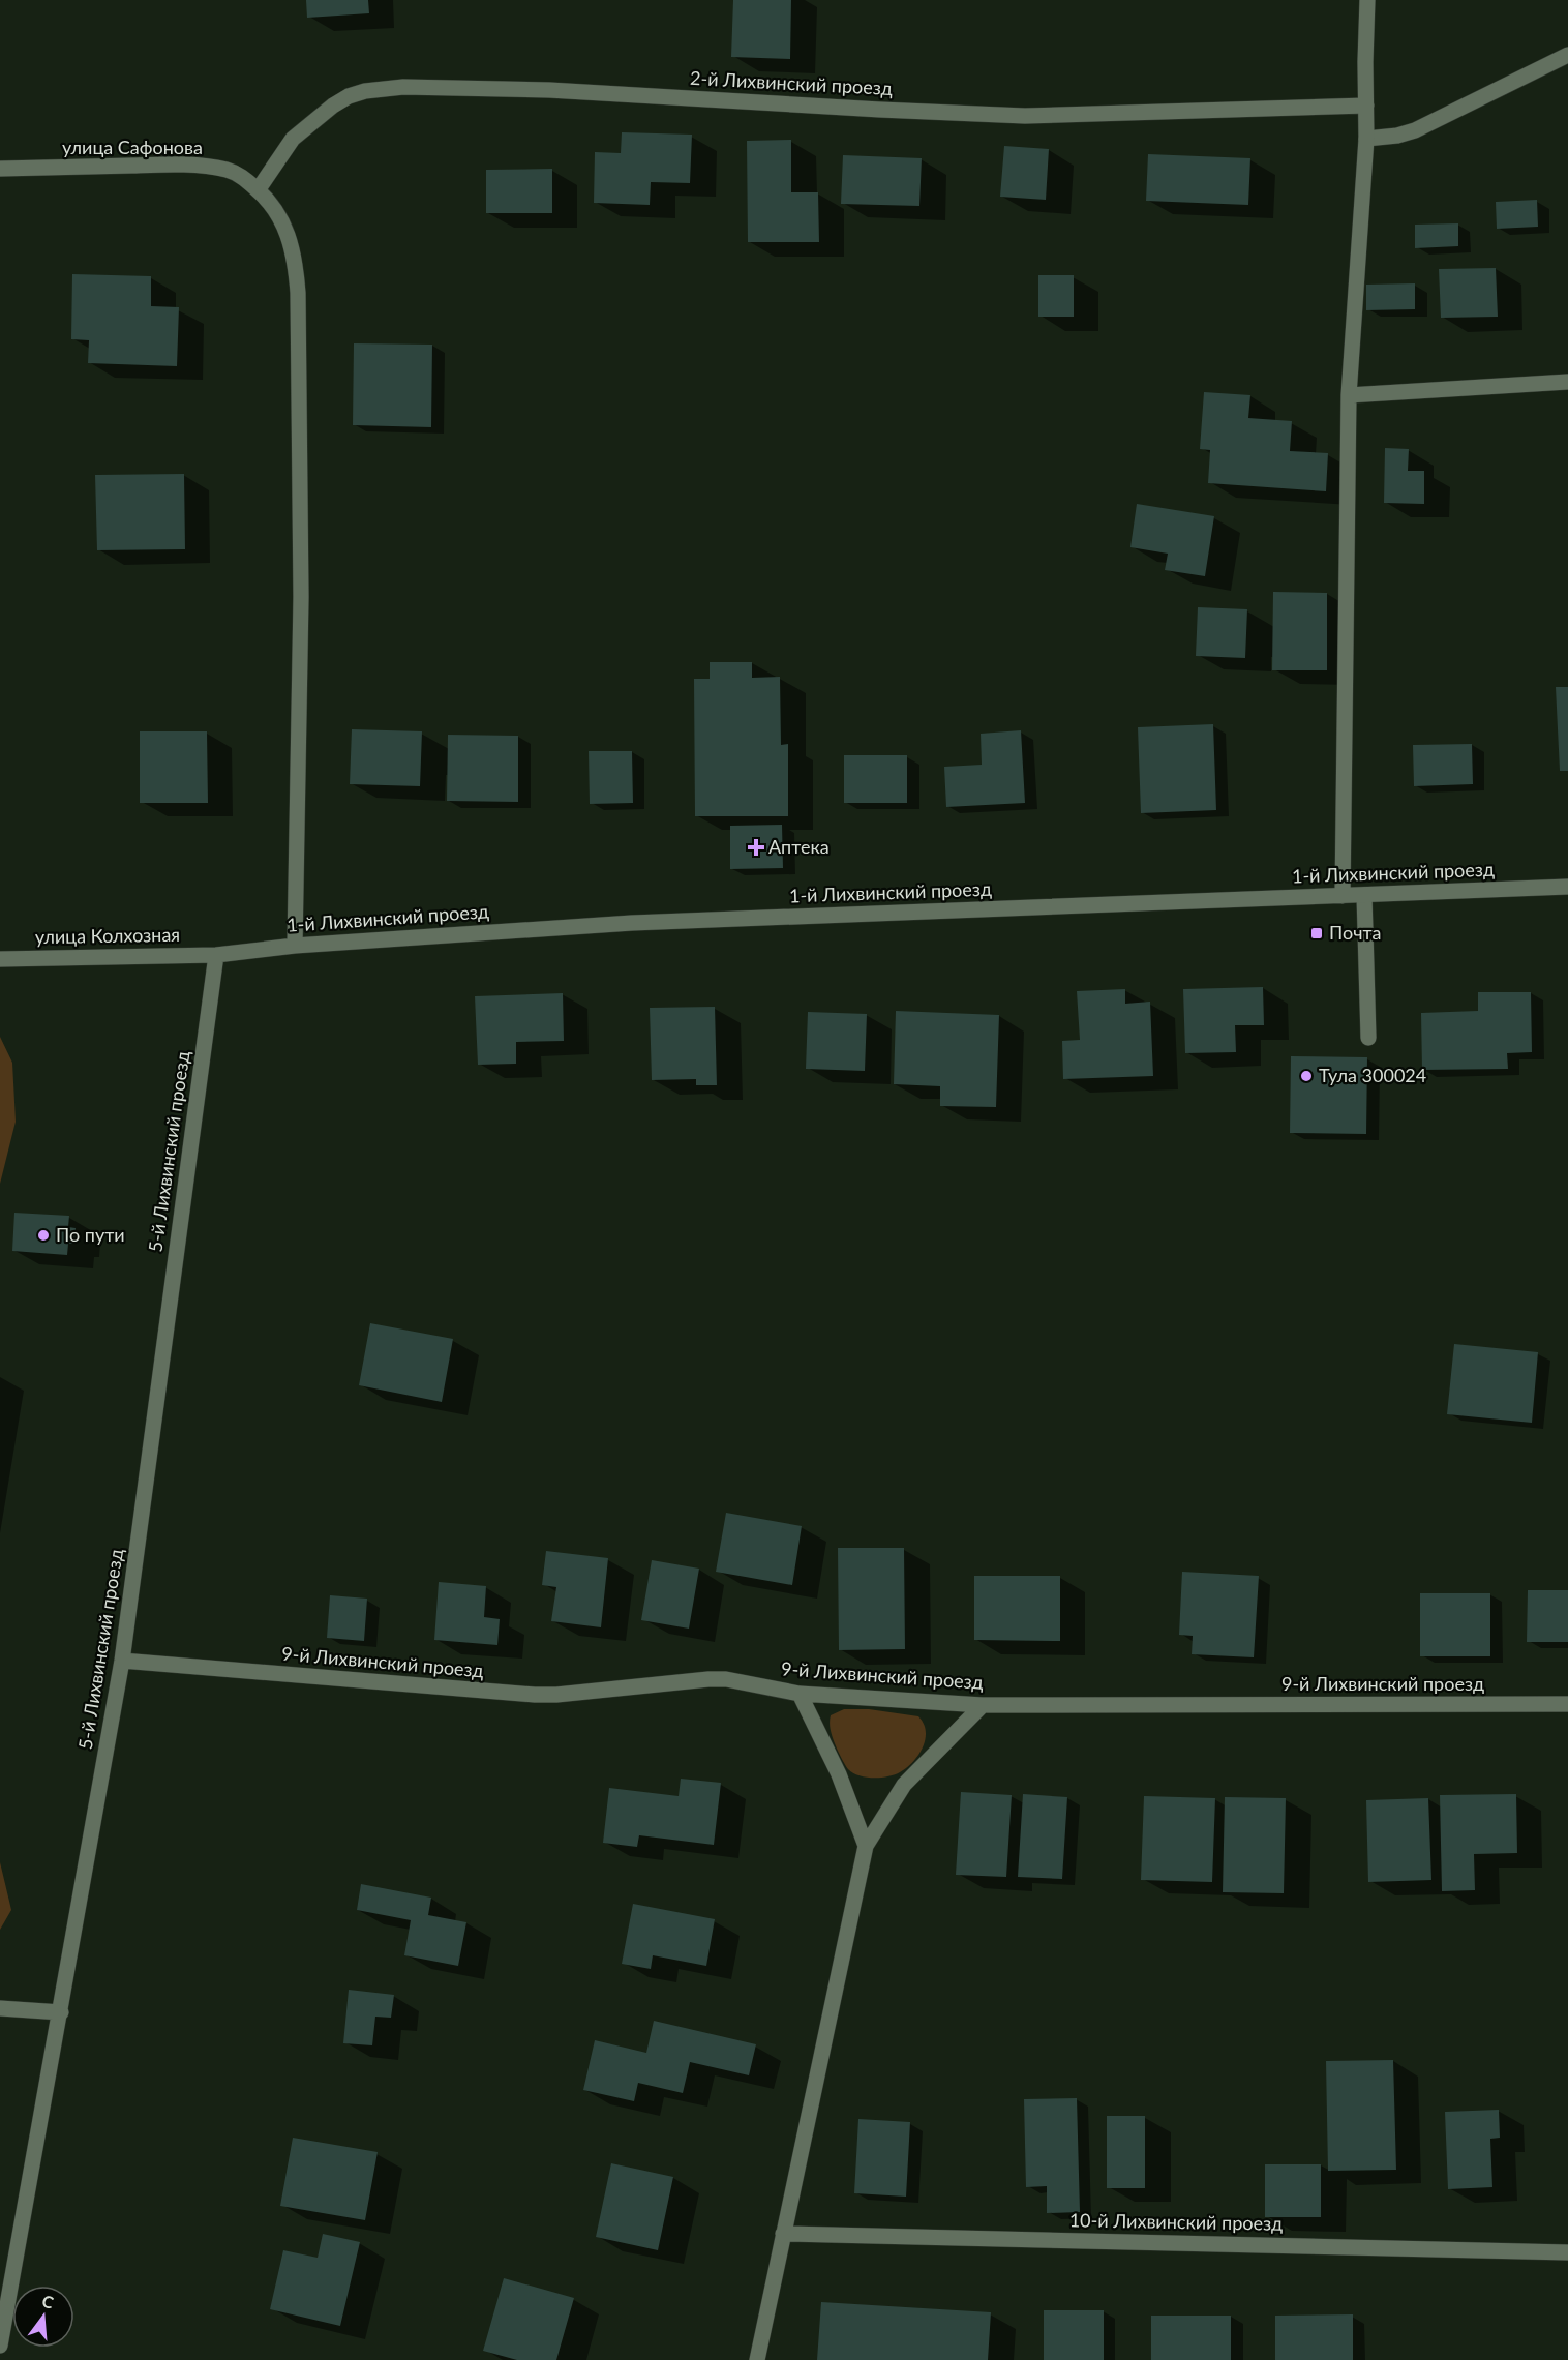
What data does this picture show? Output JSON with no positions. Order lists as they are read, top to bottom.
{
  "streets": {
    "street": [
      "2-й Лихвинский проезд",
      "улица Сафонова",
      "1-й Лихвинский проезд",
      "улица Колхозная",
      "5-й Лихвинский проезд",
      "9-й Лихвинский проезд",
      "10-й Лихвинский проезд"
    ]
  },
  "crossings": [
    ["2-й Лихвинский проезд", "улица Сафонова"],
    ["улица Сафонова", "1-й Лихвинский проезд"],
    ["1-й Лихвинский проезд", "улица Колхозная"],
    ["1-й Лихвинский проезд", "5-й Лихвинский проезд"],
    ["улица Колхозная", "5-й Лихвинский проезд"],
    ["5-й Лихвинский проезд", "9-й Лихвинский проезд"]
  ],
  "places": {
    "health": ["Аптека"],
    "transit": ["Почта"],
    "other": ["Тула 300024", "По пути"]
  },
  "north": "top"
}
